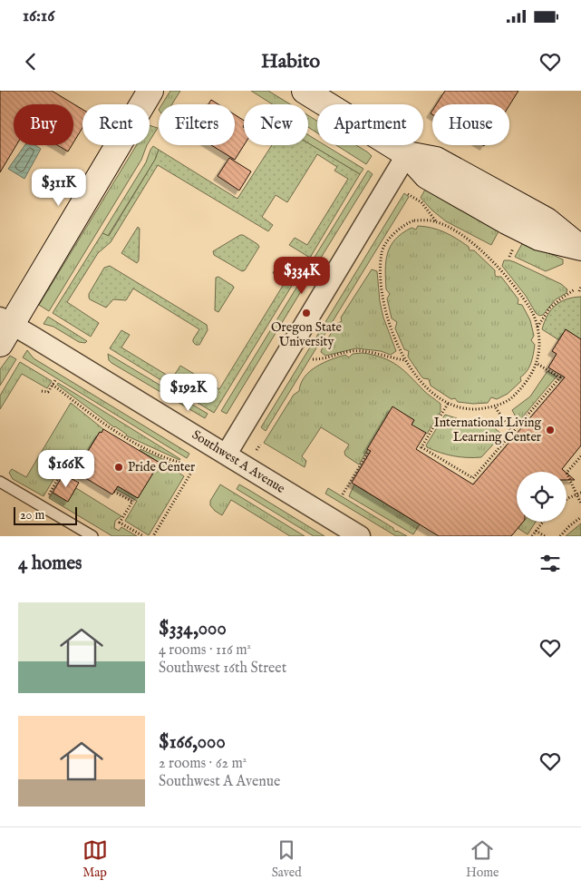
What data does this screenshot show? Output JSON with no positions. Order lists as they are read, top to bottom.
{
  "streets": {
    "street": ["Southwest A Avenue"]
  },
  "places": ["Oregon State University", "International Living Learning Center", "Pride Center"],
  "scale_bar": "20 m",
  "page": {
    "status": "16:16",
    "header": "Habito",
    "chip": [
      "Buy",
      "Rent",
      "Filters",
      "New",
      "Apartment",
      "House"
    ],
    "price": [
      "$311K",
      "$334K",
      "$192K",
      "$166K"
    ],
    "scale": "20 m",
    "heading": "4 homes",
    "list": [
      {
        "name": "$334,000",
        "note": "4 rooms · 116 m² · Southwest 16th Street"
      },
      {
        "name": "$166,000",
        "note": "2 rooms · 62 m² · Southwest A Avenue"
      }
    ],
    "tabs": ["Map", "Saved", "Home"]
  }
}
